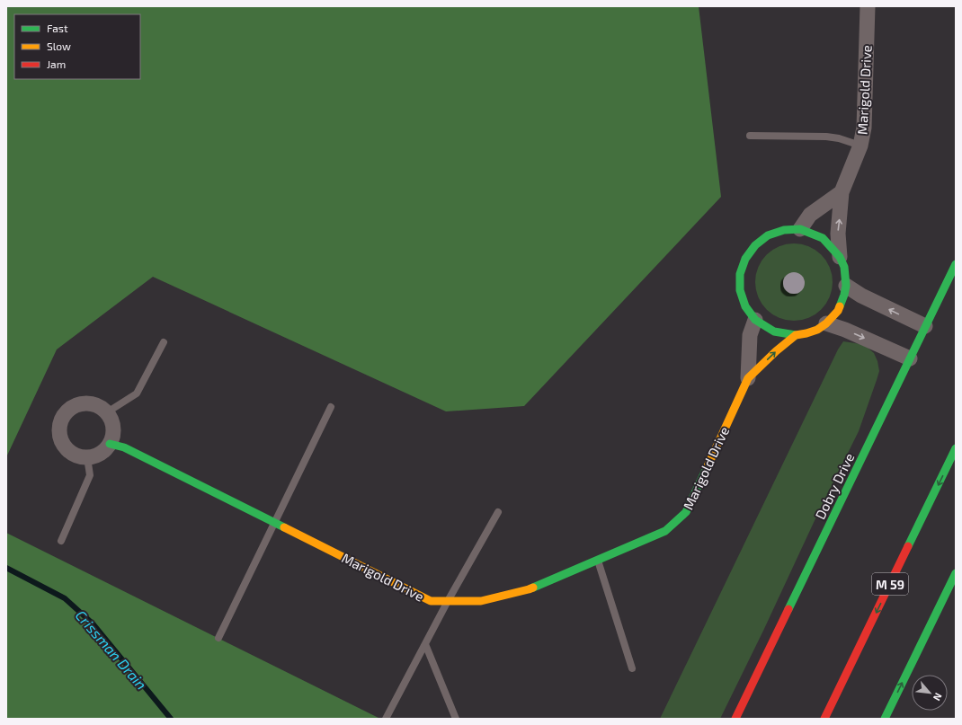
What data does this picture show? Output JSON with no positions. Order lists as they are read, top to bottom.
{
  "streets": {
    "main road": ["Marigold Drive", "Dobry Drive", "M 59"]
  },
  "water": ["Crissman Drain"],
  "legend": ["Fast", "Slow", "Jam"],
  "north": "bottom right"
}
